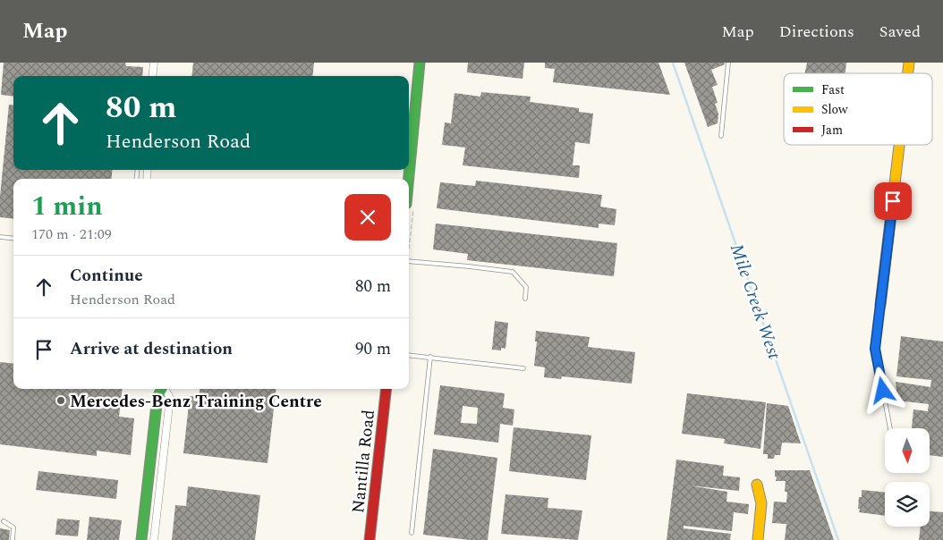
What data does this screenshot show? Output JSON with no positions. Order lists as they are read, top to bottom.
{
  "streets": {
    "street": ["Nantilla Road"]
  },
  "water": ["Mile Creek West"],
  "places": ["Mercedes-Benz Training Centre"],
  "legend": ["Fast", "Slow", "Jam"],
  "north": "bottom",
  "page": {
    "header": "Map",
    "nav": ["Map", "Directions", "Saved"],
    "turn": ["80 m", "Henderson Road"],
    "heading": ["1 min", "170 m · 21:09"],
    "list": [
      {
        "name": "Continue",
        "note": "Henderson Road",
        "value": "80 m"
      },
      {
        "name": "Arrive at destination",
        "value": "90 m"
      }
    ]
  }
}
